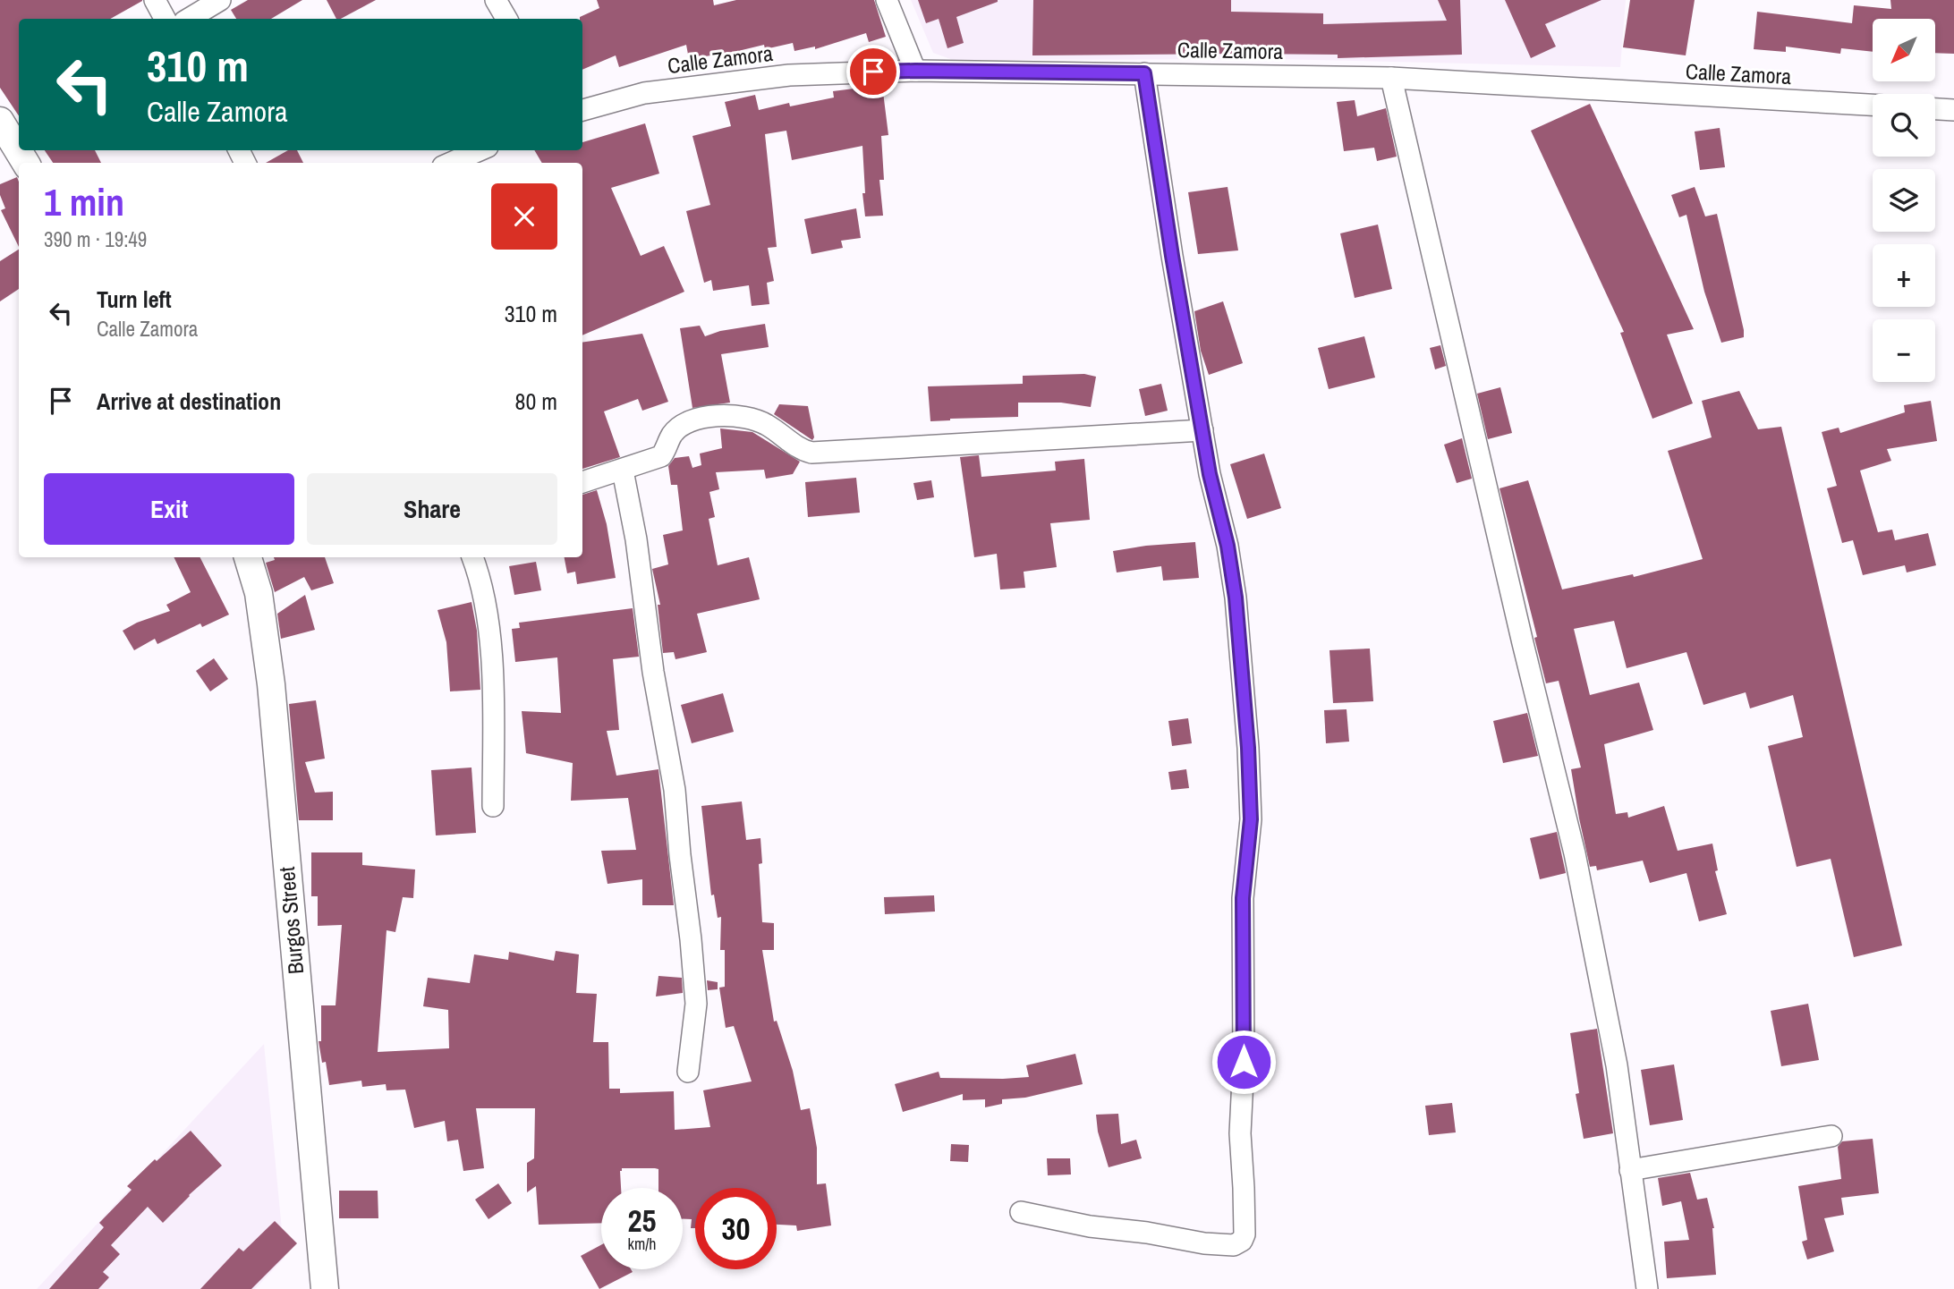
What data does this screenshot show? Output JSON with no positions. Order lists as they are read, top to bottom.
{
  "streets": {
    "main road": ["Burgos Street"],
    "street": ["Calle Zamora"]
  },
  "north": "bottom left",
  "page": {
    "map_buttons": ["+", "−"],
    "turn": ["310 m", "Calle Zamora"],
    "heading": ["1 min", "390 m · 19:49"],
    "list": [
      {
        "name": "Turn left",
        "note": "Calle Zamora",
        "value": "310 m"
      },
      {
        "name": "Arrive at destination",
        "value": "80 m"
      }
    ],
    "buttons": ["Exit", "Share"],
    "speed": "25 km/h",
    "limit": "30"
  }
}
